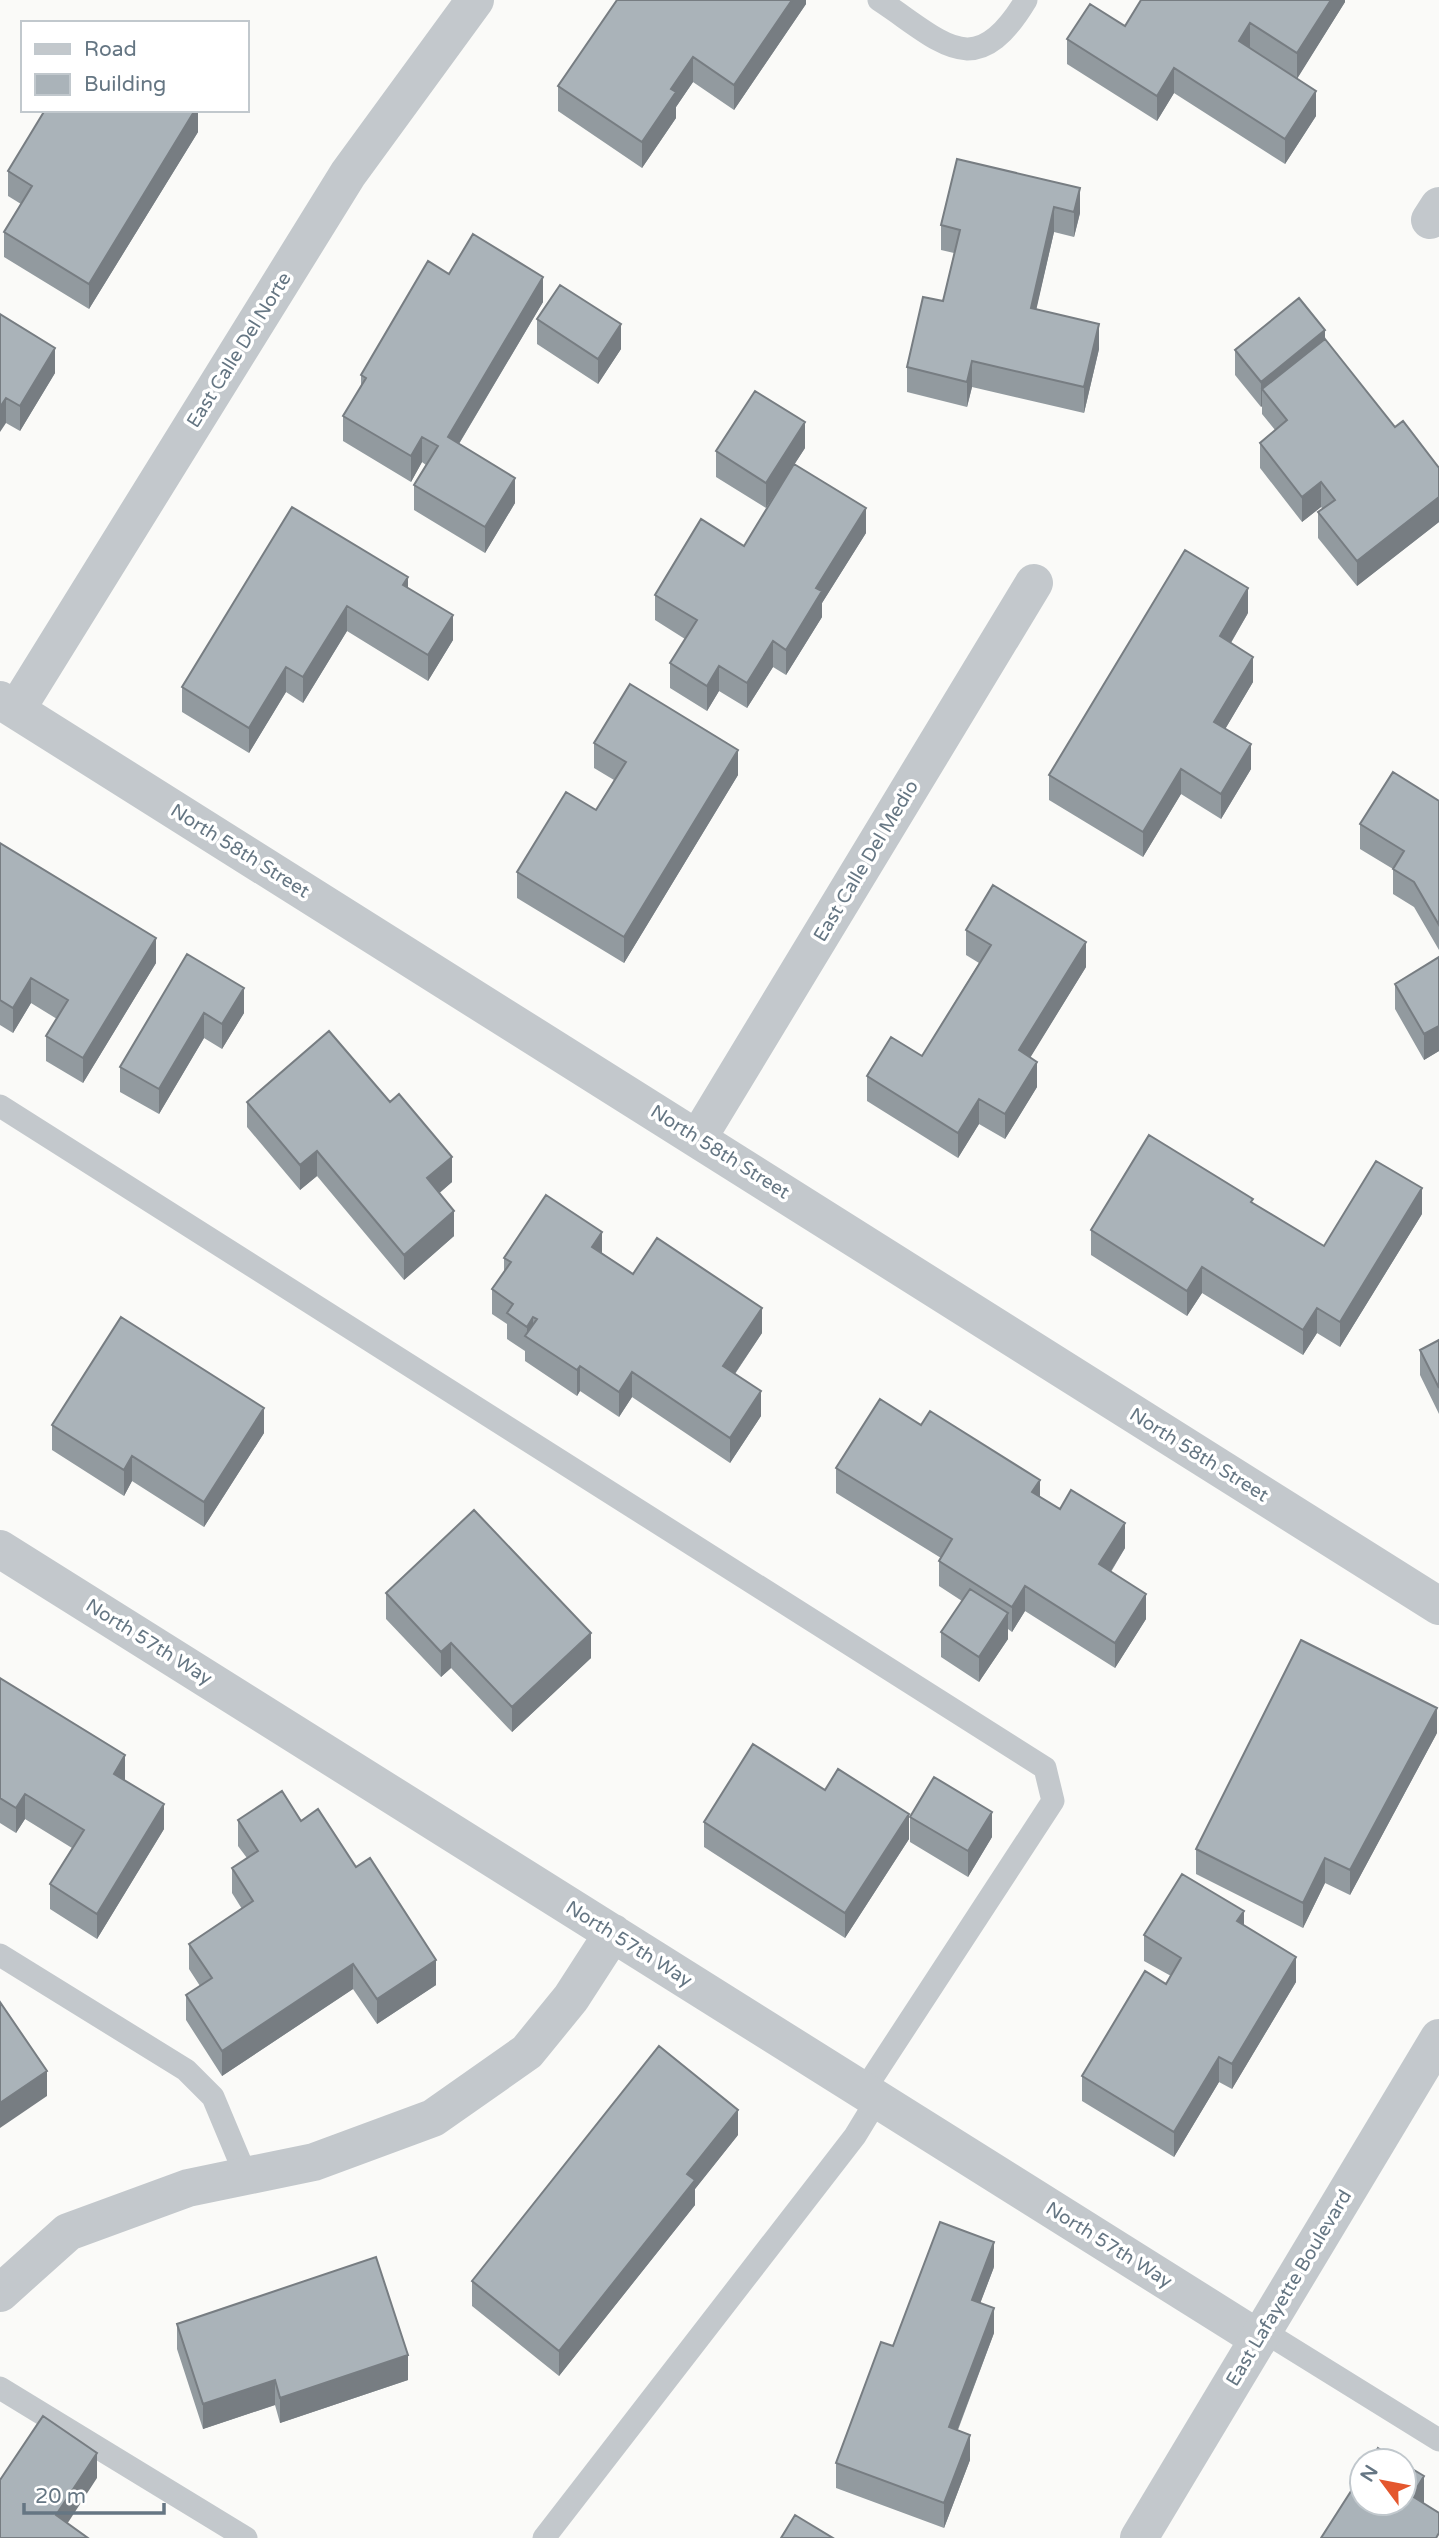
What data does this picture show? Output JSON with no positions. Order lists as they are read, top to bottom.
{
  "streets": {
    "street": [
      "East Calle Del Norte",
      "North 58th Street",
      "East Calle Del Medio",
      "North 57th Way",
      "East Lafayette Boulevard"
    ]
  },
  "crossings": [
    ["East Calle Del Norte", "North 58th Street"],
    ["North 58th Street", "East Calle Del Medio"],
    ["North 57th Way", "East Lafayette Boulevard"]
  ],
  "legend": ["Road", "Building"],
  "scale_bar": "20 m",
  "north": "top left"
}
